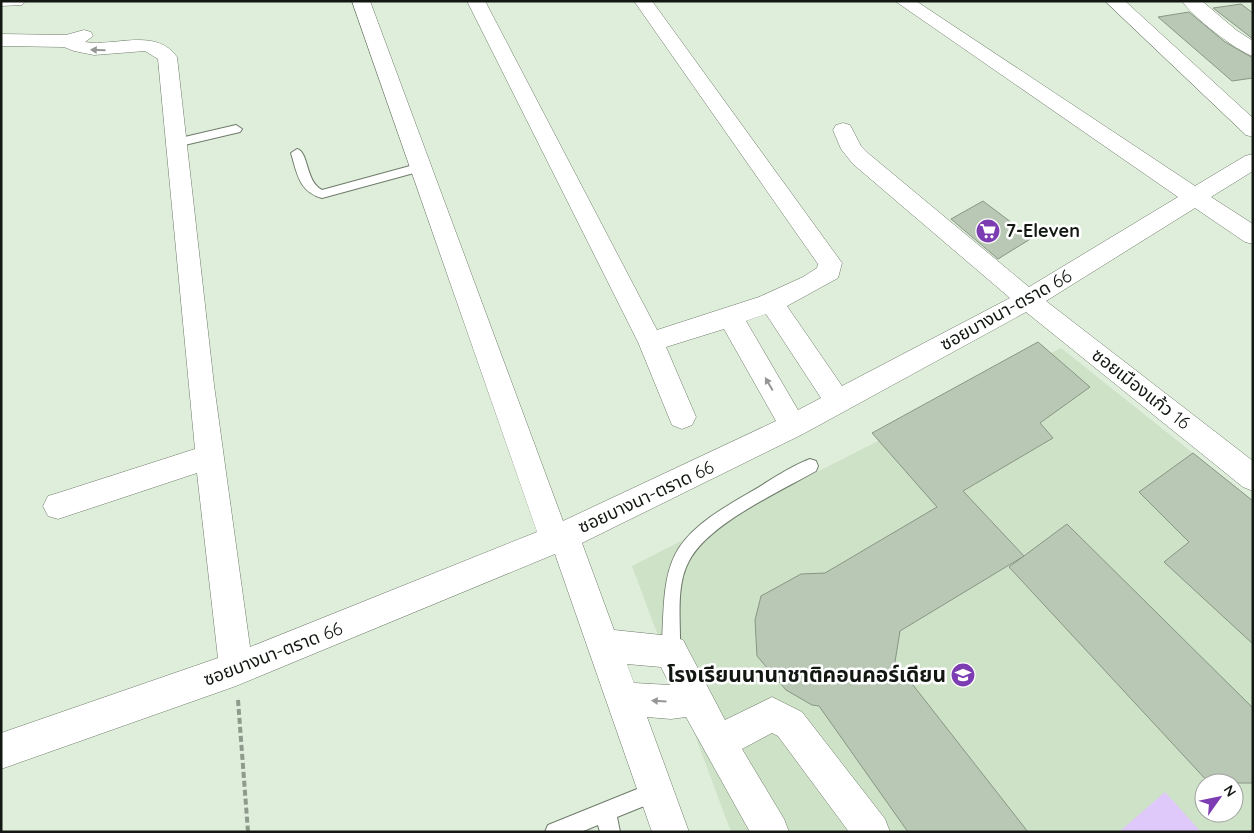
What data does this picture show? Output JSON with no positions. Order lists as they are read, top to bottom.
{
  "streets": {
    "street": ["ซอยบางนา-ตราด 66", "ซอยเมืองแก้ว 16"]
  },
  "crossings": [
    ["ซอยบางนา-ตราด 66", "ซอยเมืองแก้ว 16"]
  ],
  "places": {
    "supermarket": ["7-Eleven"],
    "school or university": ["โรงเรียนนานาชาติคอนคอร์เดียน"]
  },
  "north": "top right"
}
